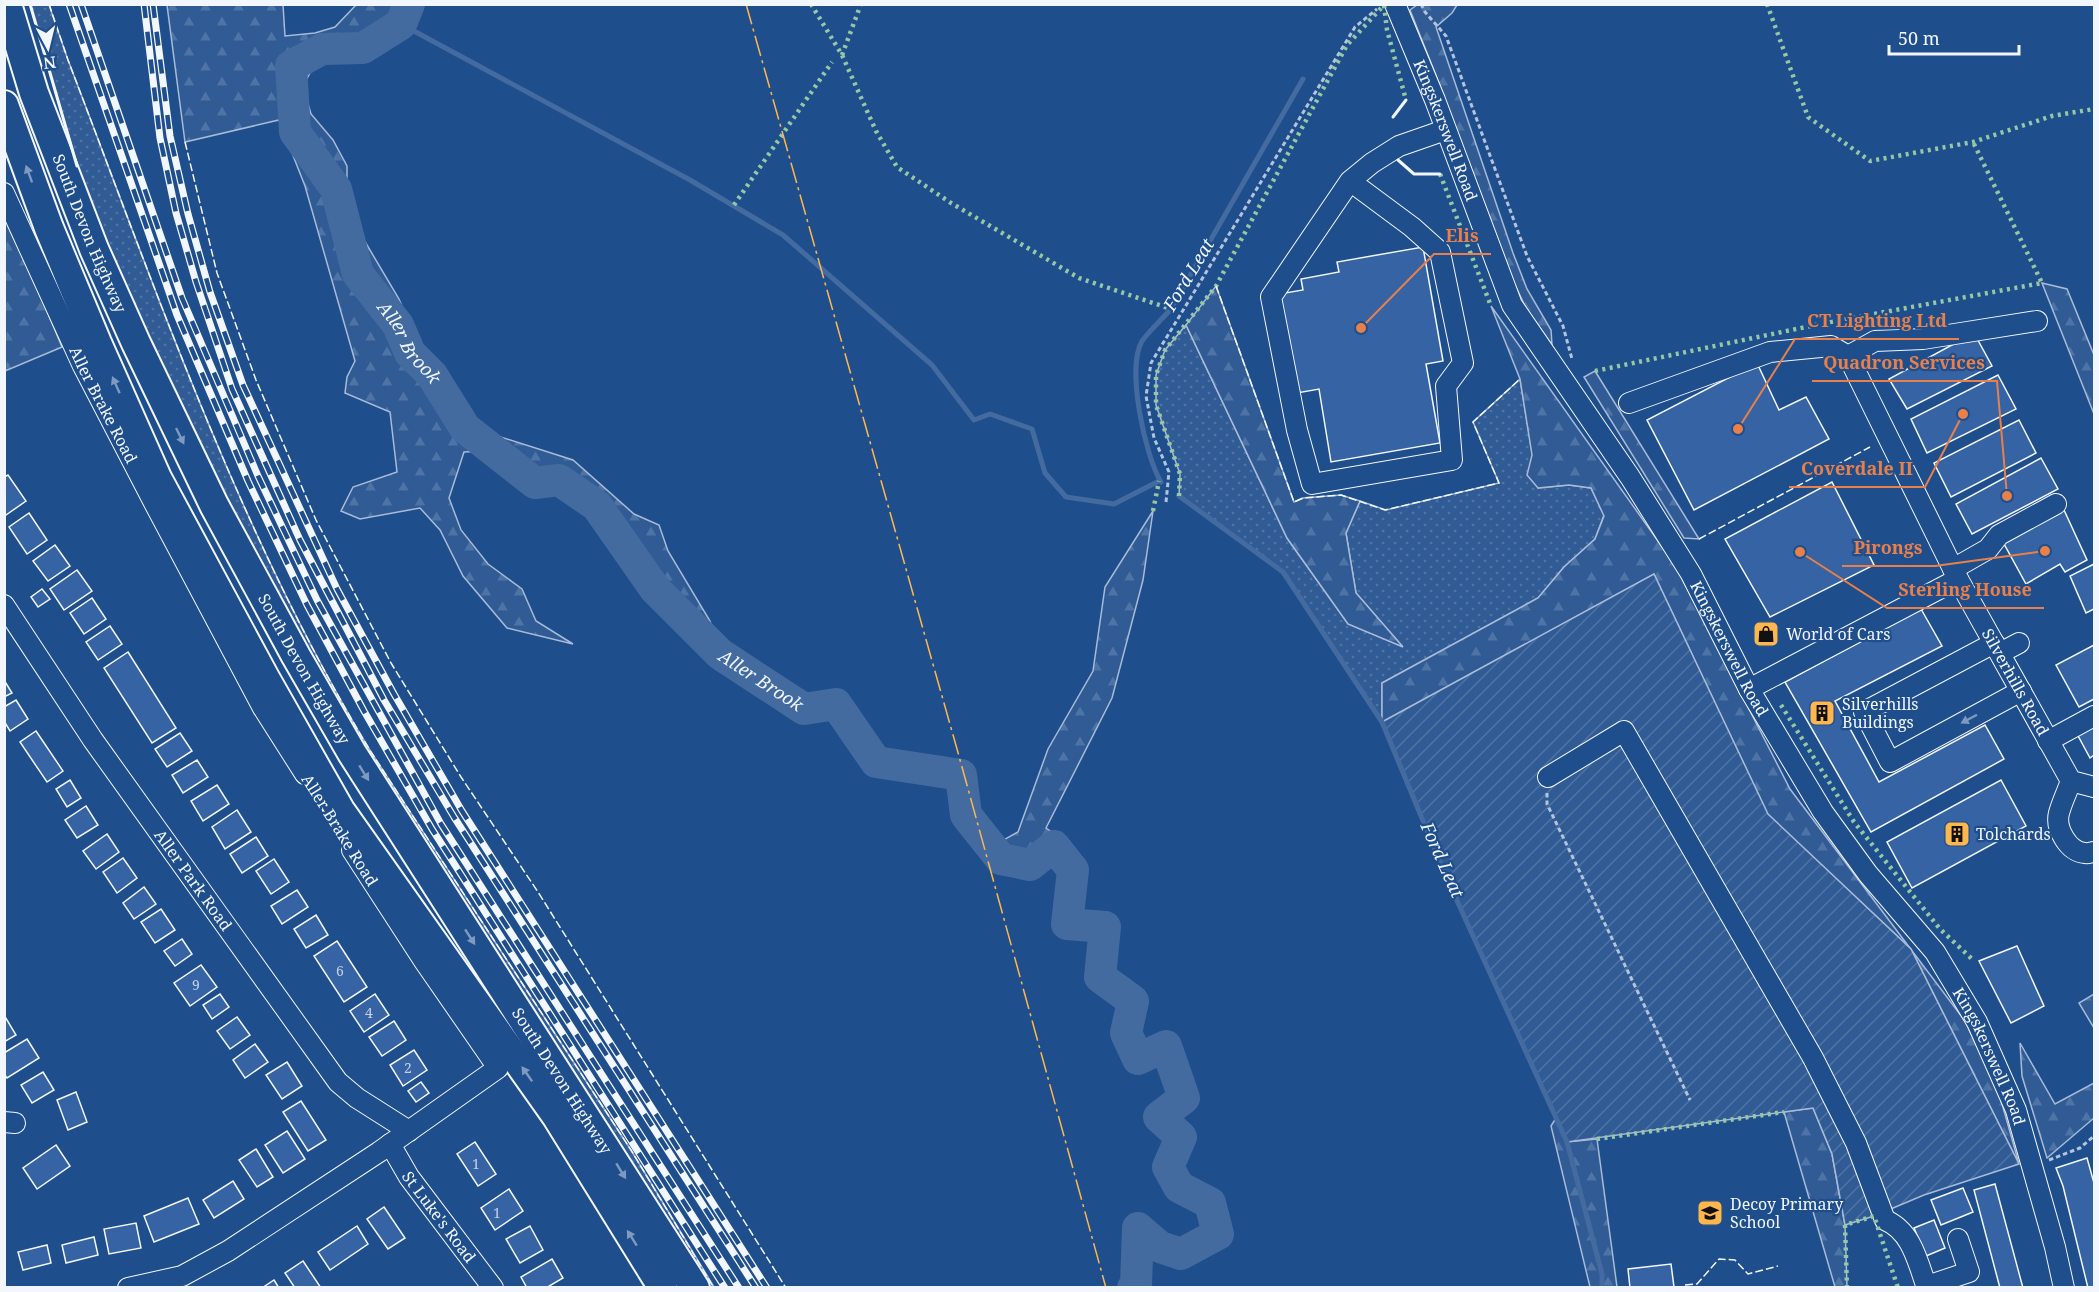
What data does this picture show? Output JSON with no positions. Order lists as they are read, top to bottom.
{
  "streets": {
    "highway": ["South Devon Highway"],
    "street": [
      "Kingskerswell Road",
      "Aller Brake Road",
      "Silverhills Road",
      "Aller Park Road",
      "St Luke's Road"
    ]
  },
  "crossings": [
    ["Aller Brake Road", "Aller Park Road"],
    ["Aller Brake Road", "St Luke's Road"]
  ],
  "water": ["Ford Leat", "Aller Brook"],
  "places": {
    "other": [
      "Elis",
      "Coverdale II",
      "CT Lighting Ltd",
      "Quadron Services",
      "Pirongs",
      "Sterling House"
    ],
    "shop": ["World of Cars"],
    "building": ["Silverhills Buildings", "Tolchards"],
    "school or university": ["Decoy Primary School"]
  },
  "house_numbers": [
    "6",
    "9",
    "4",
    "2",
    "1",
    "1"
  ],
  "scale_bar": "50 m",
  "north": "bottom"
}
